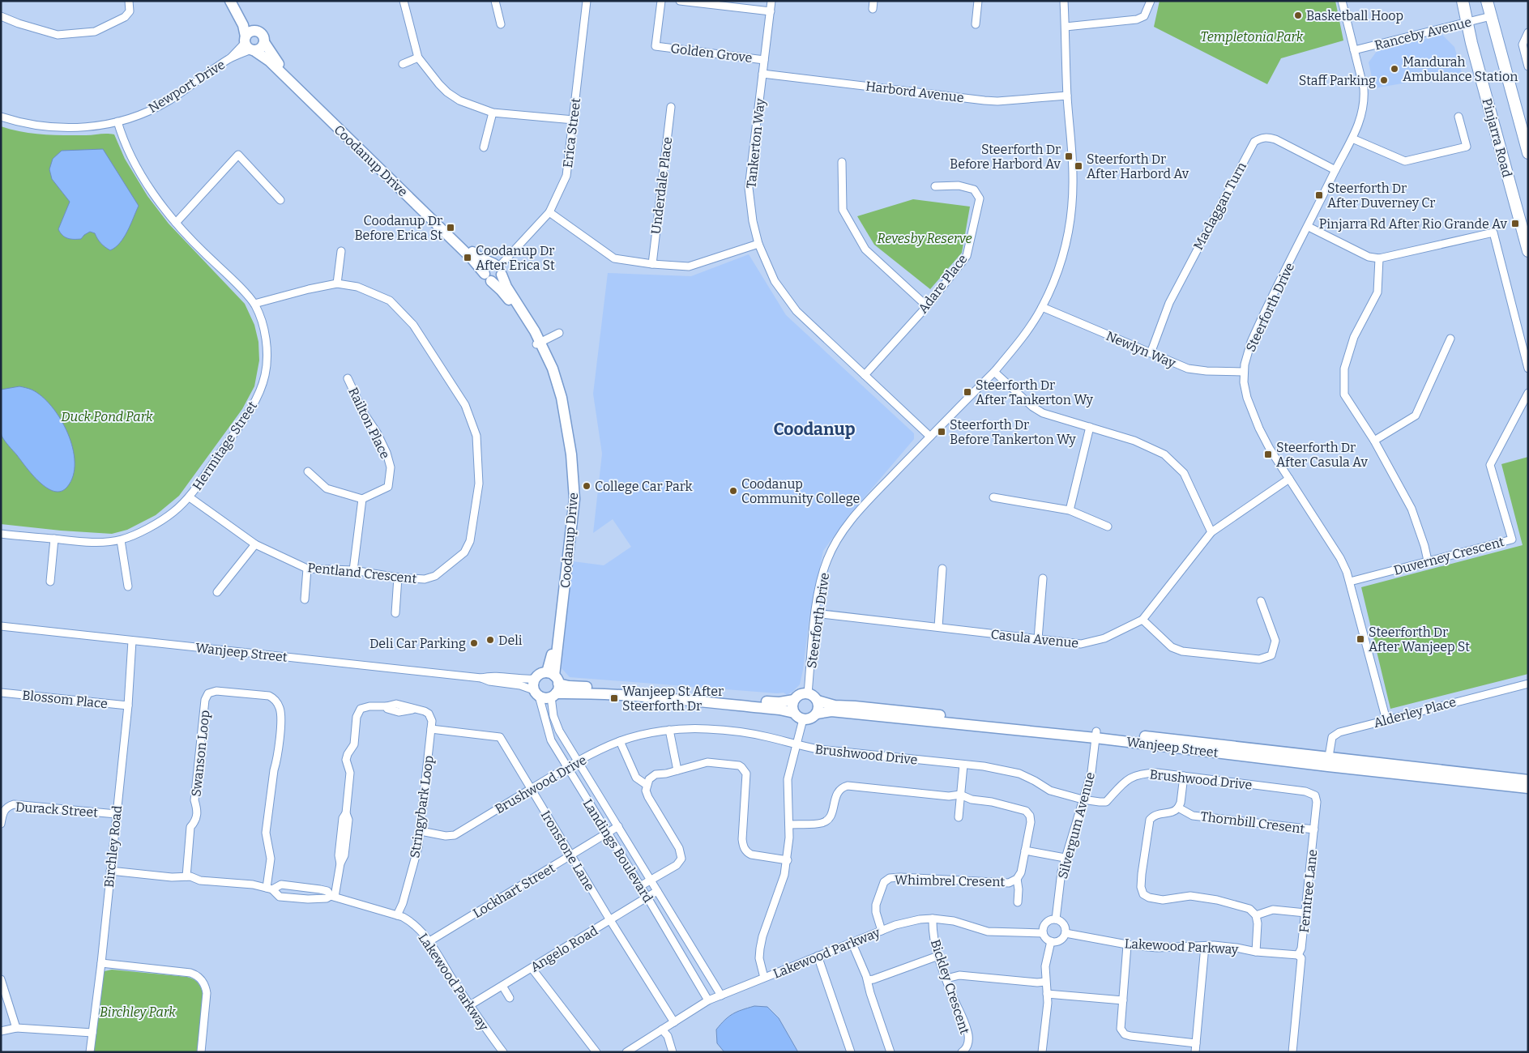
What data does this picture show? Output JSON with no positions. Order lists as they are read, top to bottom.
{
  "streets": {
    "main road": ["Pinjarra Road", "Coodanup Drive", "Wanjeep Street"],
    "street": [
      "Ranceby Avenue",
      "Golden Grove",
      "Newport Drive",
      "Harbord Avenue",
      "Erica Street",
      "Tankerton Way",
      "Underdale Place",
      "Maclaggan Turn",
      "Adare Place",
      "Steerforth Drive",
      "Newlyn Way",
      "Railton Place",
      "Hermitage Street",
      "Duverney Crescent",
      "Pentland Crescent",
      "Casula Avenue",
      "Blossom Place",
      "Alderley Place",
      "Swanson Loop",
      "Brushwood Drive",
      "Stringybark Loop",
      "Durack Street",
      "Thornbill Cresent",
      "Silvergum Avenue",
      "Birchley Road",
      "Ironstone Lane",
      "Landings Boulevard",
      "Whimbrel Cresent",
      "Lockhart Street",
      "Ferntree Lane",
      "Lakewood Parkway",
      "Angelo Road",
      "Bickley Crescent"
    ]
  },
  "crossings": [
    ["Ranceby Avenue", "Pinjarra Road"],
    ["Ranceby Avenue", "Steerforth Drive"],
    ["Golden Grove", "Tankerton Way"],
    ["Newport Drive", "Coodanup Drive"],
    ["Newport Drive", "Hermitage Street"],
    ["Harbord Avenue", "Tankerton Way"],
    ["Harbord Avenue", "Steerforth Drive"],
    ["Erica Street", "Coodanup Drive"],
    ["Tankerton Way", "Adare Place"],
    ["Tankerton Way", "Steerforth Drive"],
    ["Coodanup Drive", "Landings Boulevard"],
    ["Maclaggan Turn", "Steerforth Drive"],
    ["Maclaggan Turn", "Newlyn Way"],
    ["Steerforth Drive", "Newlyn Way"],
    ["Steerforth Drive", "Duverney Crescent"],
    ["Steerforth Drive", "Casula Avenue"],
    ["Steerforth Drive", "Wanjeep Street"],
    ["Steerforth Drive", "Alderley Place"],
    ["Hermitage Street", "Pentland Crescent"],
    ["Wanjeep Street", "Alderley Place"],
    ["Wanjeep Street", "Silvergum Avenue"],
    ["Wanjeep Street", "Birchley Road"],
    ["Wanjeep Street", "Landings Boulevard"],
    ["Blossom Place", "Birchley Road"],
    ["Swanson Loop", "Lakewood Parkway"],
    ["Brushwood Drive", "Stringybark Loop"],
    ["Brushwood Drive", "Silvergum Avenue"],
    ["Brushwood Drive", "Ironstone Lane"],
    ["Brushwood Drive", "Landings Boulevard"],
    ["Brushwood Drive", "Ferntree Lane"],
    ["Stringybark Loop", "Ironstone Lane"],
    ["Stringybark Loop", "Lakewood Parkway"],
    ["Durack Street", "Birchley Road"],
    ["Thornbill Cresent", "Ferntree Lane"],
    ["Silvergum Avenue", "Lakewood Parkway"],
    ["Birchley Road", "Lakewood Parkway"],
    ["Ironstone Lane", "Lockhart Street"],
    ["Ironstone Lane", "Lakewood Parkway"],
    ["Ironstone Lane", "Angelo Road"],
    ["Landings Boulevard", "Lockhart Street"],
    ["Landings Boulevard", "Lakewood Parkway"],
    ["Landings Boulevard", "Angelo Road"],
    ["Whimbrel Cresent", "Lakewood Parkway"],
    ["Lockhart Street", "Lakewood Parkway"],
    ["Ferntree Lane", "Lakewood Parkway"],
    ["Lakewood Parkway", "Angelo Road"],
    ["Lakewood Parkway", "Bickley Crescent"]
  ],
  "districts": ["Coodanup"],
  "parks": [
    "Templetonia Park",
    "Revesby Reserve",
    "Duck Pond Park",
    "Birchley Park"
  ],
  "places": {
    "other": [
      "Basketball Hoop",
      "Mandurah Ambulance Station",
      "Staff Parking",
      "College Car Park",
      "Coodanup Community College",
      "Deli",
      "Deli Car Parking"
    ],
    "transit": [
      "Steerforth Dr Before Harbord Av",
      "Steerforth Dr After Harbord Av",
      "Steerforth Dr After Duverney Cr",
      "Pinjarra Rd After Rio Grande Av",
      "Coodanup Dr Before Erica St",
      "Coodanup Dr After Erica St",
      "Steerforth Dr After Tankerton Wy",
      "Steerforth Dr Before Tankerton Wy",
      "Steerforth Dr After Casula Av",
      "Steerforth Dr After Wanjeep St",
      "Wanjeep St After Steerforth Dr"
    ]
  }
}
